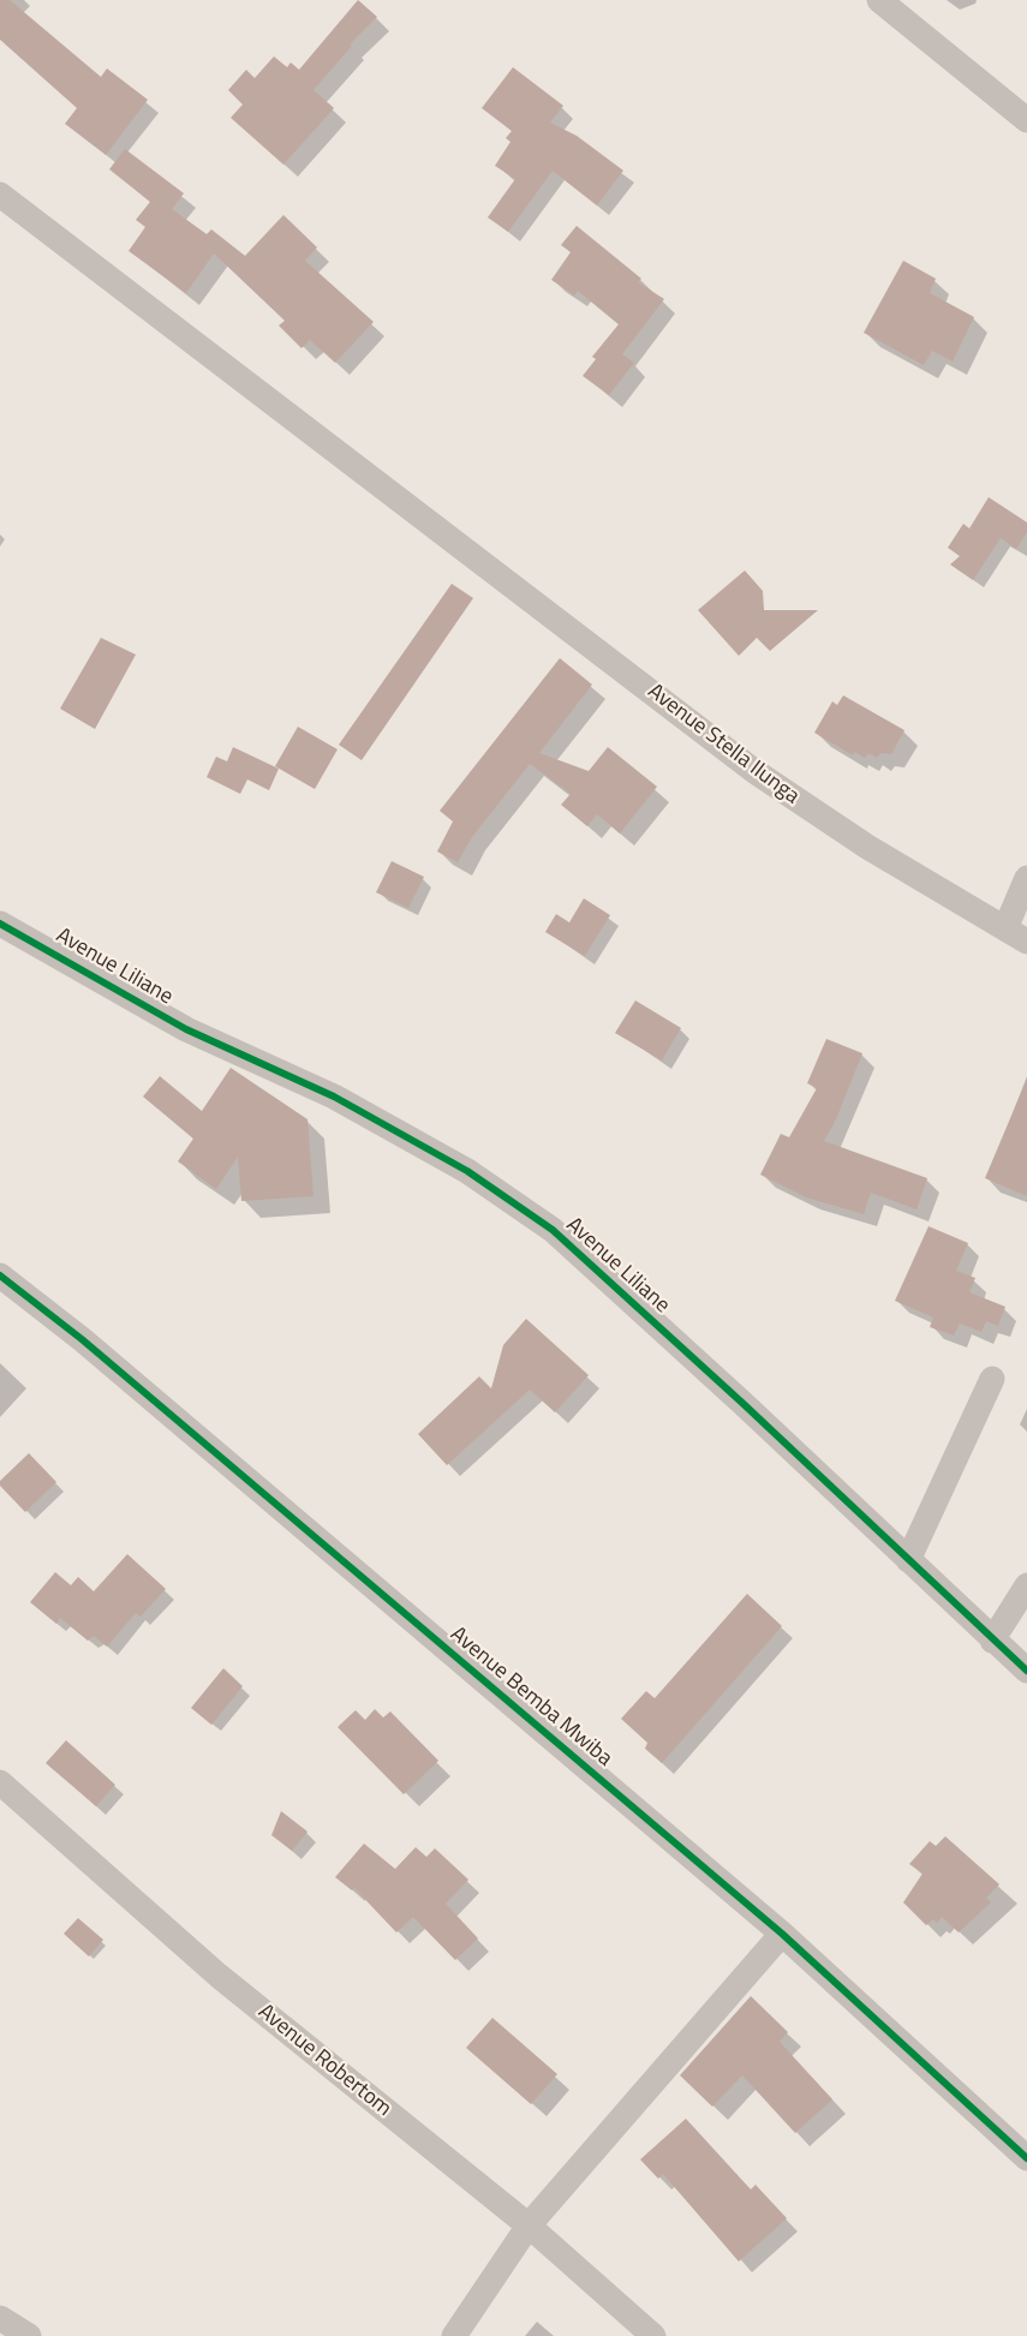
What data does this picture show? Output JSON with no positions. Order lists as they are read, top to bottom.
{
  "streets": {
    "street": [
      "Avenue Stella Ilunga",
      "Avenue Liliane",
      "Avenue Bemba Mwiba",
      "Avenue Robertom"
    ]
  }
}
